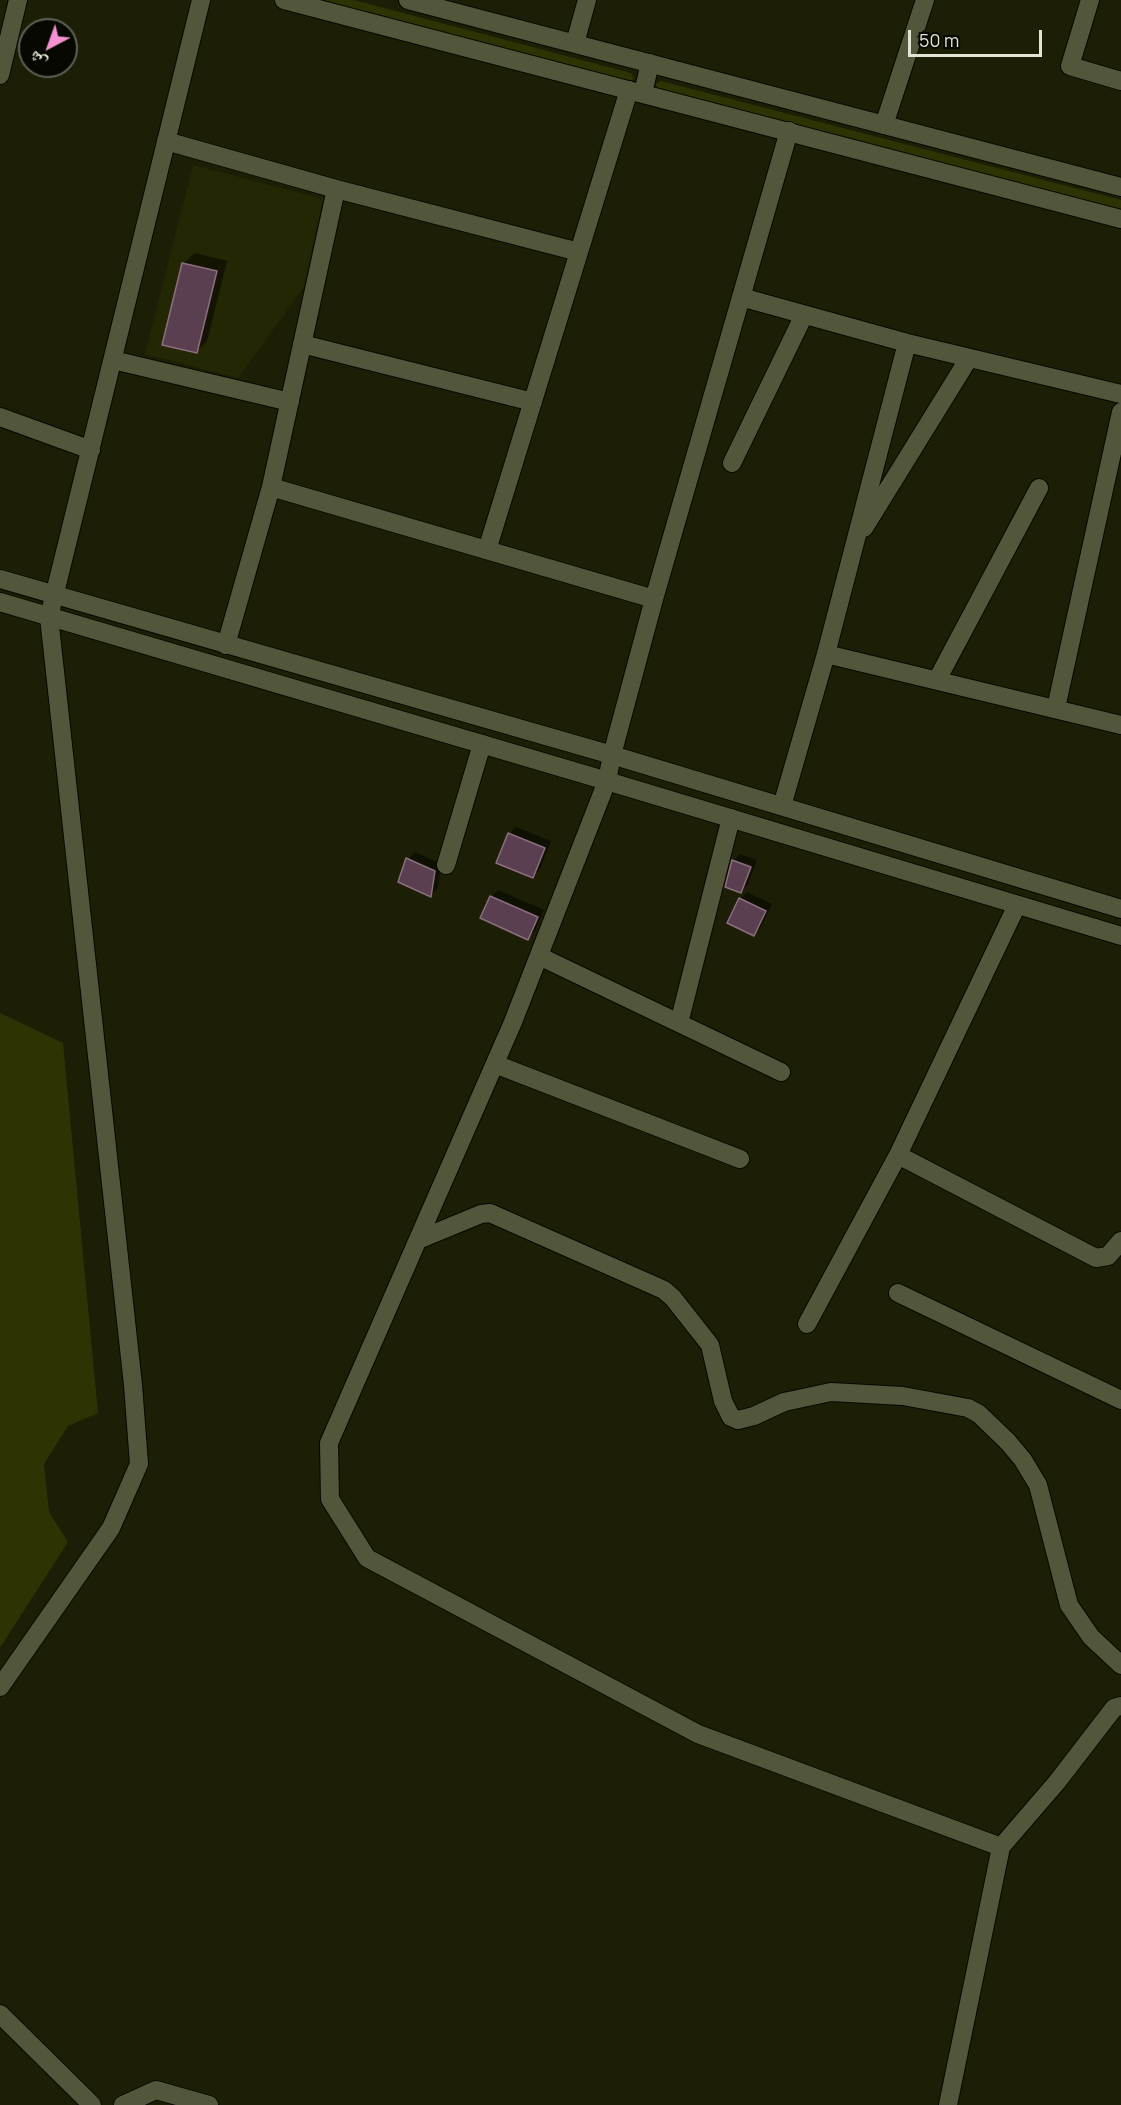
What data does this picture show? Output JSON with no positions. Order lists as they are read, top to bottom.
{
  "scale_bar": "50 m",
  "north": "bottom left"
}
